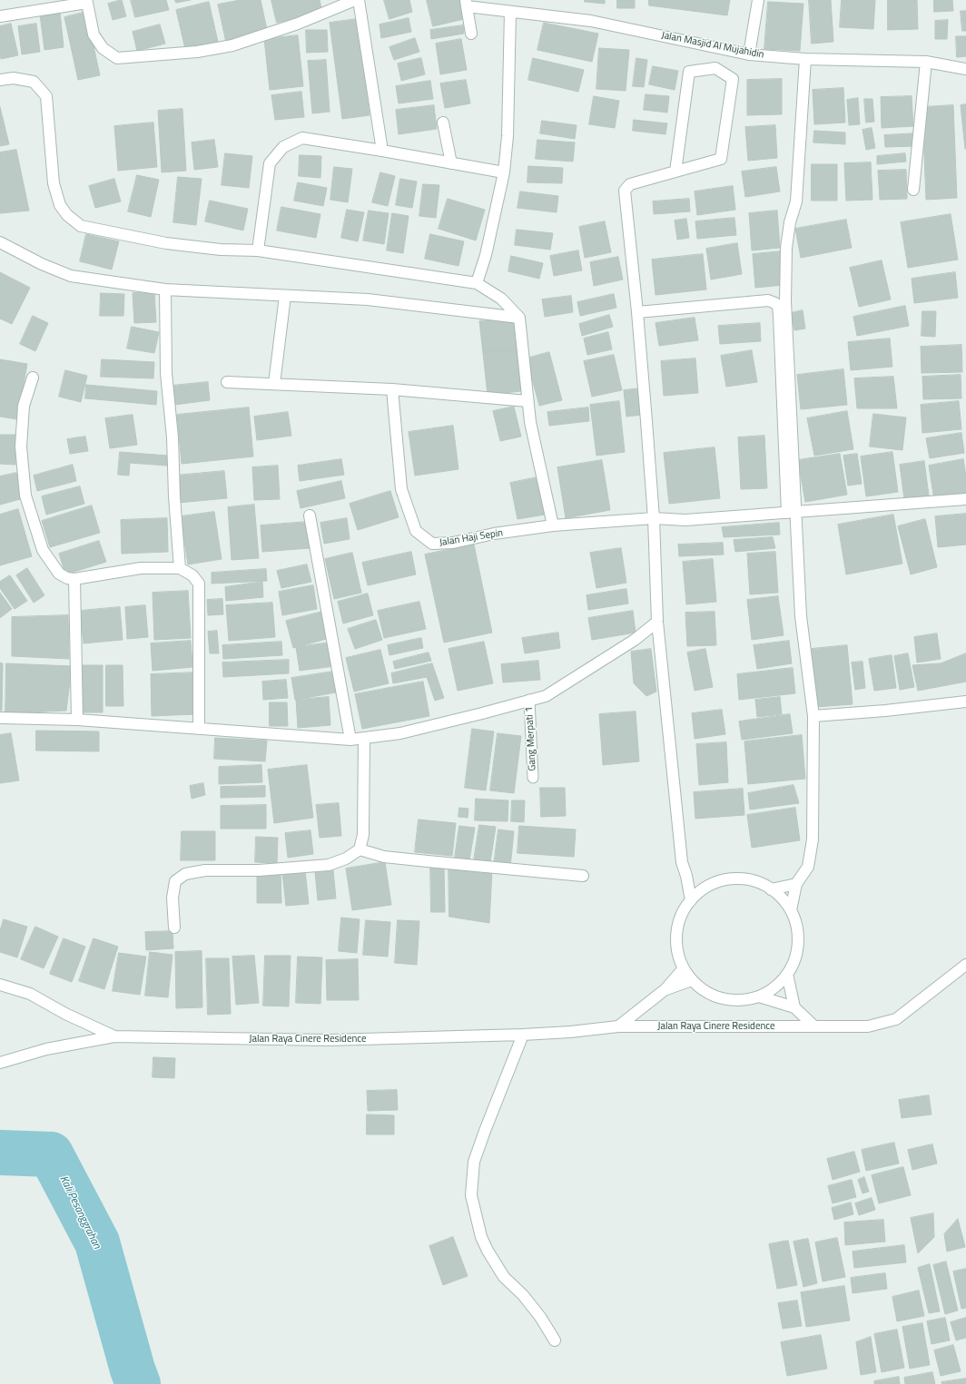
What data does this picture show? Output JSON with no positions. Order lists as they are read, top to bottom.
{
  "streets": {
    "street": ["Jalan Masjid Al Mujahidin", "Jalan Haji Sepin", "Jalan Raya Cinere Residence"],
    "lane": ["Gang Merpati 1"]
  },
  "water": ["Kali Pesanggrahan"]
}
